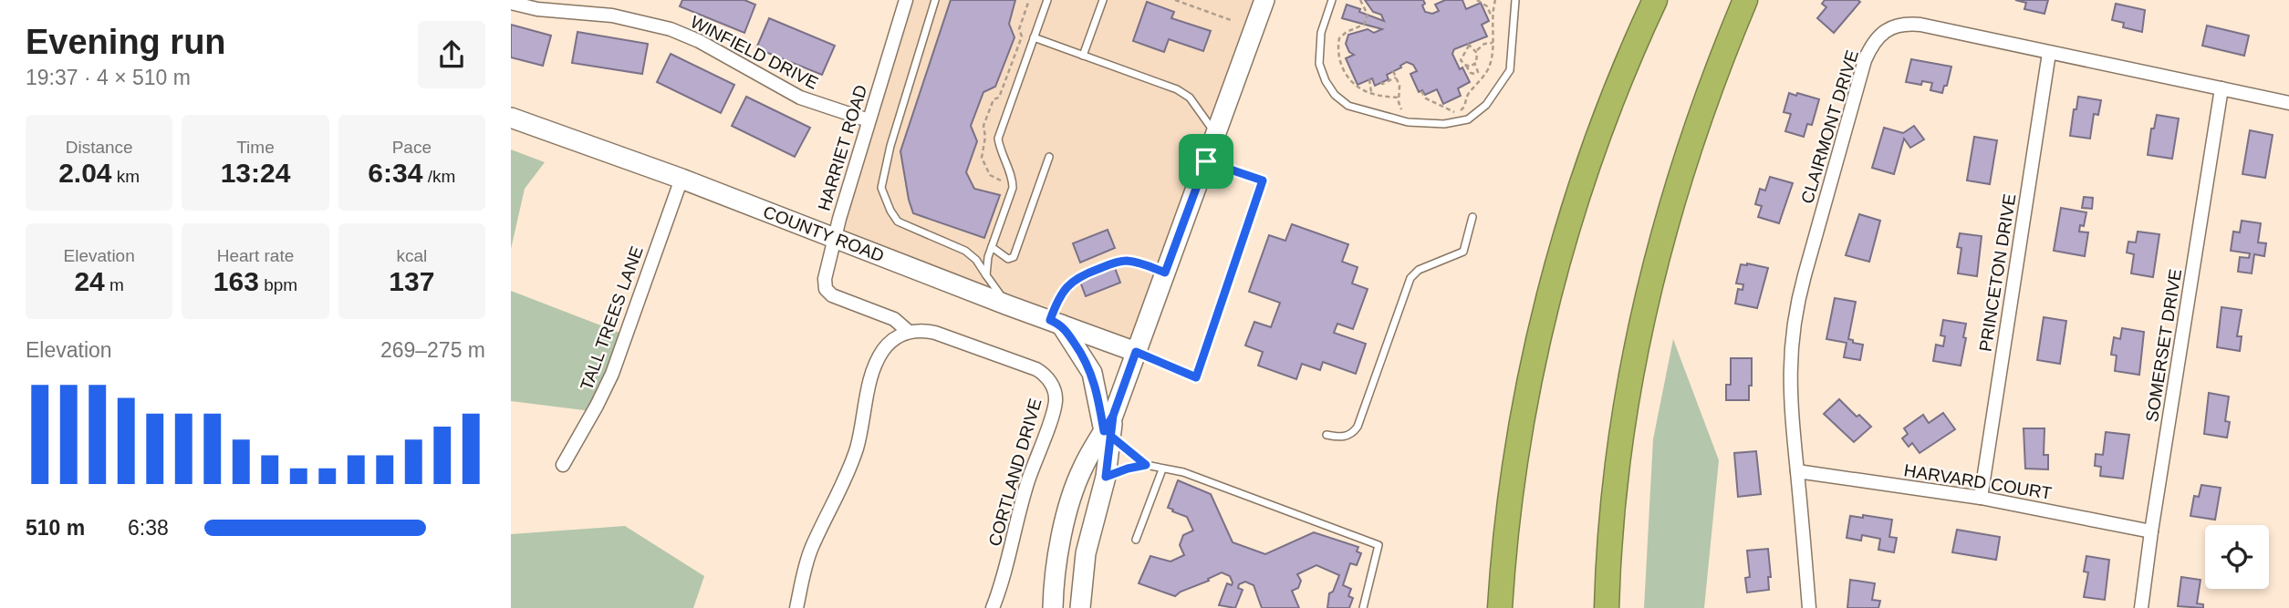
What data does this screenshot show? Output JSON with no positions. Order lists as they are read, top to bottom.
{
  "streets": {
    "main road": ["COUNTY ROAD"],
    "street": [
      "WINFIELD DRIVE",
      "CLAIRMONT DRIVE",
      "HARRIET ROAD",
      "PRINCETON DRIVE",
      "TALL TREES LANE",
      "SOMERSET DRIVE",
      "CORTLAND DRIVE",
      "HARVARD COURT"
    ]
  },
  "crossings": [
    ["WINFIELD DRIVE", "HARRIET ROAD"],
    ["CLAIRMONT DRIVE", "PRINCETON DRIVE"],
    ["CLAIRMONT DRIVE", "SOMERSET DRIVE"],
    ["CLAIRMONT DRIVE", "HARVARD COURT"],
    ["HARRIET ROAD", "COUNTY ROAD"],
    ["HARRIET ROAD", "CORTLAND DRIVE"],
    ["COUNTY ROAD", "TALL TREES LANE"],
    ["PRINCETON DRIVE", "HARVARD COURT"],
    ["SOMERSET DRIVE", "HARVARD COURT"]
  ],
  "page": {
    "heading": ["Evening run", "19:37 · 4 × 510 m"],
    "stats": [
      ["Distance", "2.04 km"],
      ["Time", "13:24"],
      ["Pace", "6:34 /km"],
      ["Elevation", "24 m"],
      ["Heart rate", "163 bpm"],
      ["kcal", "137"]
    ],
    "chart": ["Elevation", "269–275 m"],
    "list": [
      {
        "name": "510 m",
        "note": "6:38"
      }
    ]
  }
}
